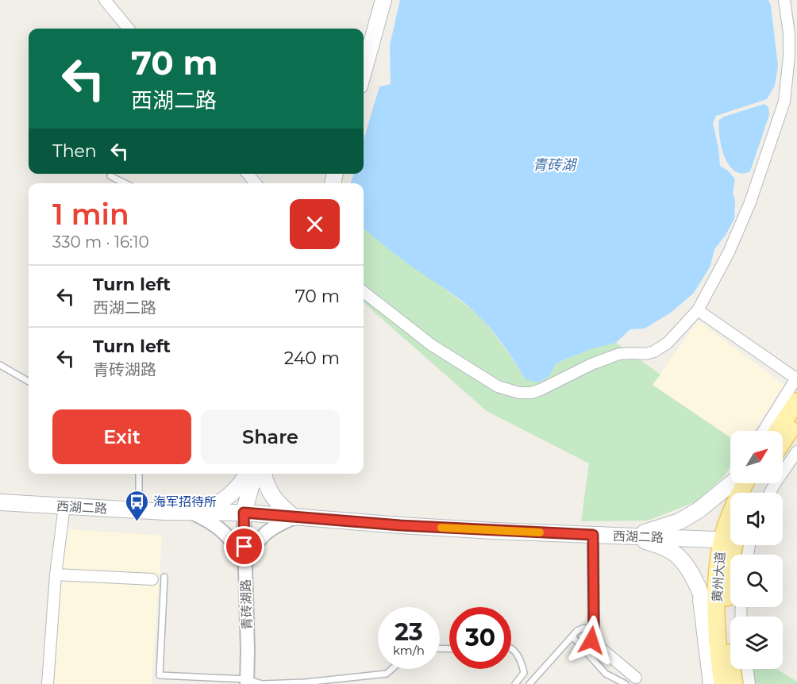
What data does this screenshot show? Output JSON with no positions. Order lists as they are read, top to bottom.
{
  "streets": {
    "main road": ["西湖二路", "黄州大道", "青砖湖路"]
  },
  "crossings": [
    ["西湖二路", "青砖湖路"]
  ],
  "water": ["青砖湖"],
  "places": {
    "bus stop": ["海军招待所"]
  },
  "north": "top right",
  "page": {
    "turn": ["70 m", "西湖二路"],
    "then": "Then",
    "heading": ["1 min", "330 m · 16:10"],
    "list": [
      {
        "name": "Turn left",
        "note": "西湖二路",
        "value": "70 m"
      },
      {
        "name": "Turn left",
        "note": "青砖湖路",
        "value": "240 m"
      }
    ],
    "buttons": ["Exit", "Share"],
    "speed": "23 km/h",
    "limit": "30"
  }
}
